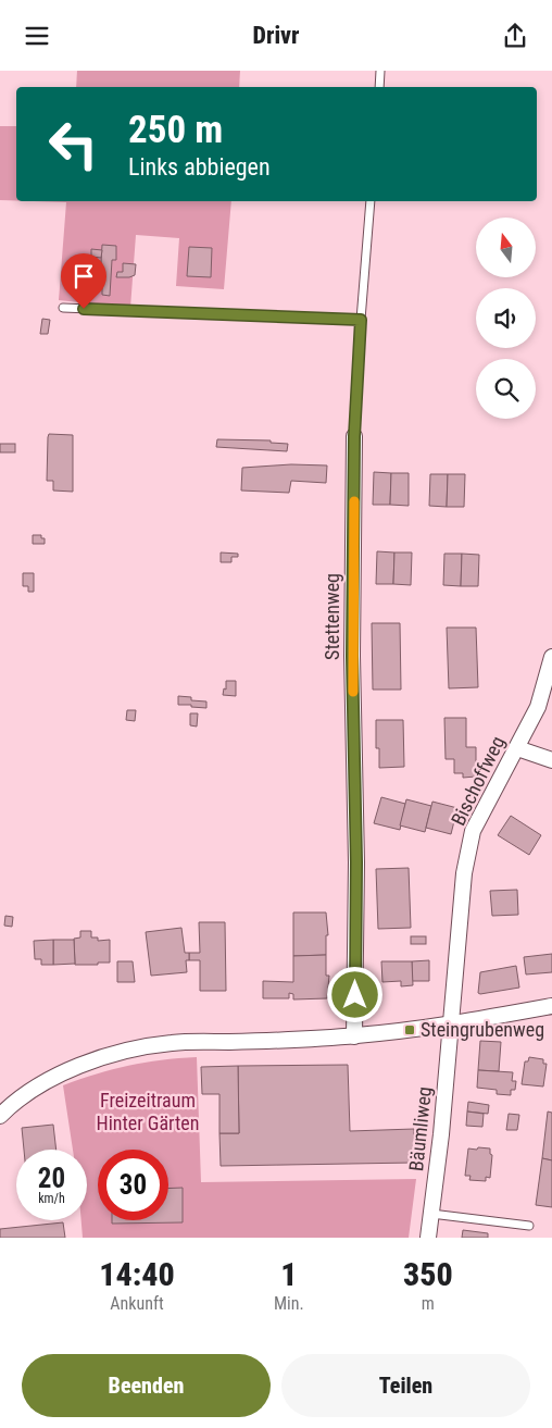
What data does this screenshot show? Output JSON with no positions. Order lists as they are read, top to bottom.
{
  "streets": {
    "street": ["Stettenweg", "Bischoffweg", "Bäumliweg"]
  },
  "crossings": [
    ["Bischoffweg", "Bäumliweg"]
  ],
  "parks": ["Freizeitraum Hinter Gärten"],
  "places": {
    "transit": ["Steingrubenweg"]
  },
  "north": "top",
  "page": {
    "header": "Drivr",
    "turn": ["250 m", "Links abbiegen"],
    "speed": "20 km/h",
    "limit": "30",
    "eta": [
      "14:40",
      "Ankunft",
      "1",
      "Min.",
      "350",
      "m"
    ],
    "buttons": ["Beenden", "Teilen"]
  }
}
